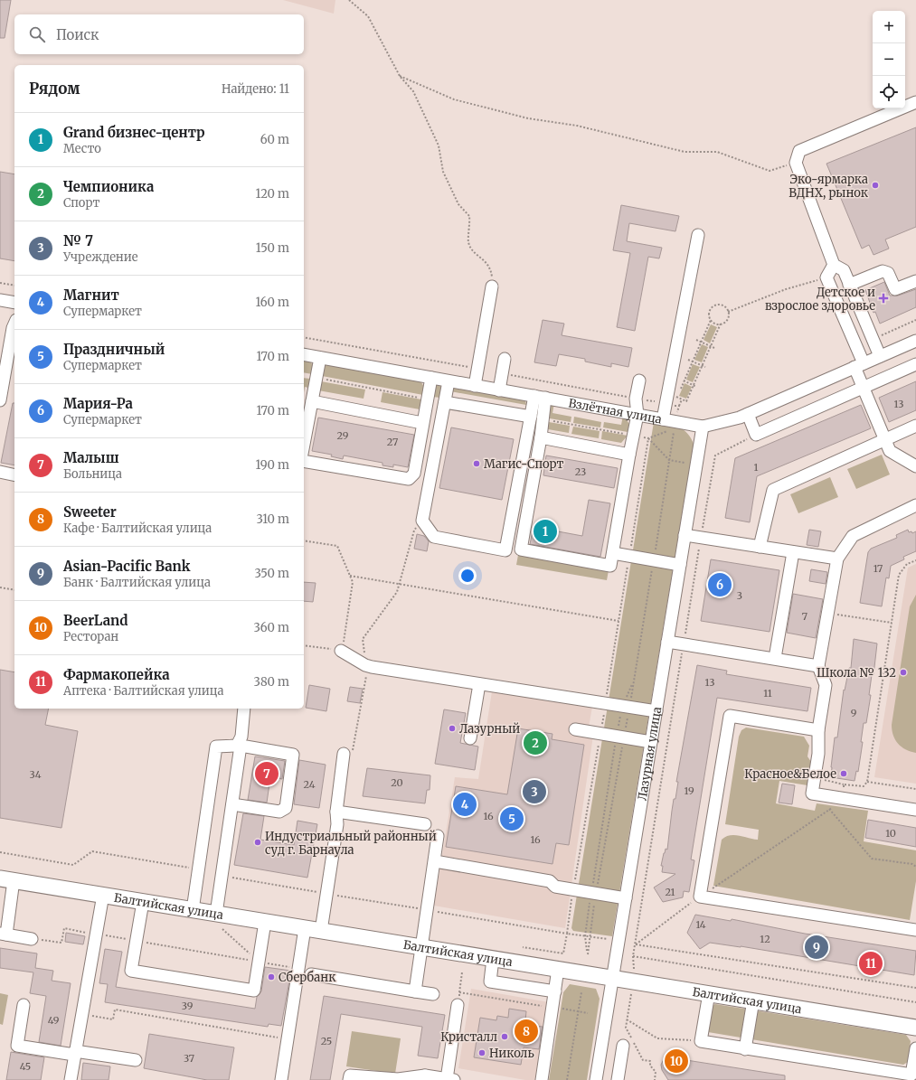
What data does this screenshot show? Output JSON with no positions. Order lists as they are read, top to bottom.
{
  "streets": {
    "main road": ["Балтийская улица"],
    "street": ["Взлётная улица", "Лазурная улица"]
  },
  "crossings": [
    ["Взлётная улица", "Лазурная улица"],
    ["Лазурная улица", "Балтийская улица"]
  ],
  "places": {
    "other": [
      "Эко-ярмарка ВДНХ, рынок",
      "Магис-Спорт",
      "Школа № 132",
      "Лазурный",
      "Красное&Белое",
      "Индустриальный районный суд г. Барнаула",
      "Сбербанк",
      "Кристалл",
      "Николь"
    ],
    "health": ["Детское и взрослое здоровье"]
  },
  "house_numbers": [
    "13",
    "29",
    "27",
    "1",
    "23",
    "17",
    "3",
    "7",
    "13",
    "11",
    "9",
    "34",
    "20",
    "24",
    "19",
    "16",
    "10",
    "16",
    "21",
    "14",
    "12",
    "39",
    "49",
    "25",
    "37",
    "45"
  ],
  "page": {
    "map_buttons": ["+", "−"],
    "search": "Поиск",
    "heading": ["Рядом", "Найдено: 11"],
    "list": [
      {
        "mark": "1",
        "name": "Grand бизнес-центр",
        "note": "Место",
        "value": "60 m"
      },
      {
        "mark": "2",
        "name": "Чемпионика",
        "note": "Спорт",
        "value": "120 m"
      },
      {
        "mark": "3",
        "name": "№ 7",
        "note": "Учреждение",
        "value": "150 m"
      },
      {
        "mark": "4",
        "name": "Магнит",
        "note": "Супермаркет",
        "value": "160 m"
      },
      {
        "mark": "5",
        "name": "Праздничный",
        "note": "Супермаркет",
        "value": "170 m"
      },
      {
        "mark": "6",
        "name": "Мария-Ра",
        "note": "Супермаркет",
        "value": "170 m"
      },
      {
        "mark": "7",
        "name": "Малыш",
        "note": "Больница",
        "value": "190 m"
      },
      {
        "mark": "8",
        "name": "Sweeter",
        "note": "Кафе · Балтийская улица",
        "value": "310 m"
      },
      {
        "mark": "9",
        "name": "Asian-Pacific Bank",
        "note": "Банк · Балтийская улица",
        "value": "350 m"
      },
      {
        "mark": "10",
        "name": "BeerLand",
        "note": "Ресторан",
        "value": "360 m"
      },
      {
        "mark": "11",
        "name": "Фармакопейка",
        "note": "Аптека · Балтийская улица",
        "value": "380 m"
      }
    ],
    "pins": [
      "1",
      "6",
      "2",
      "7",
      "3",
      "4",
      "5",
      "9",
      "11",
      "8",
      "10"
    ]
  }
}
